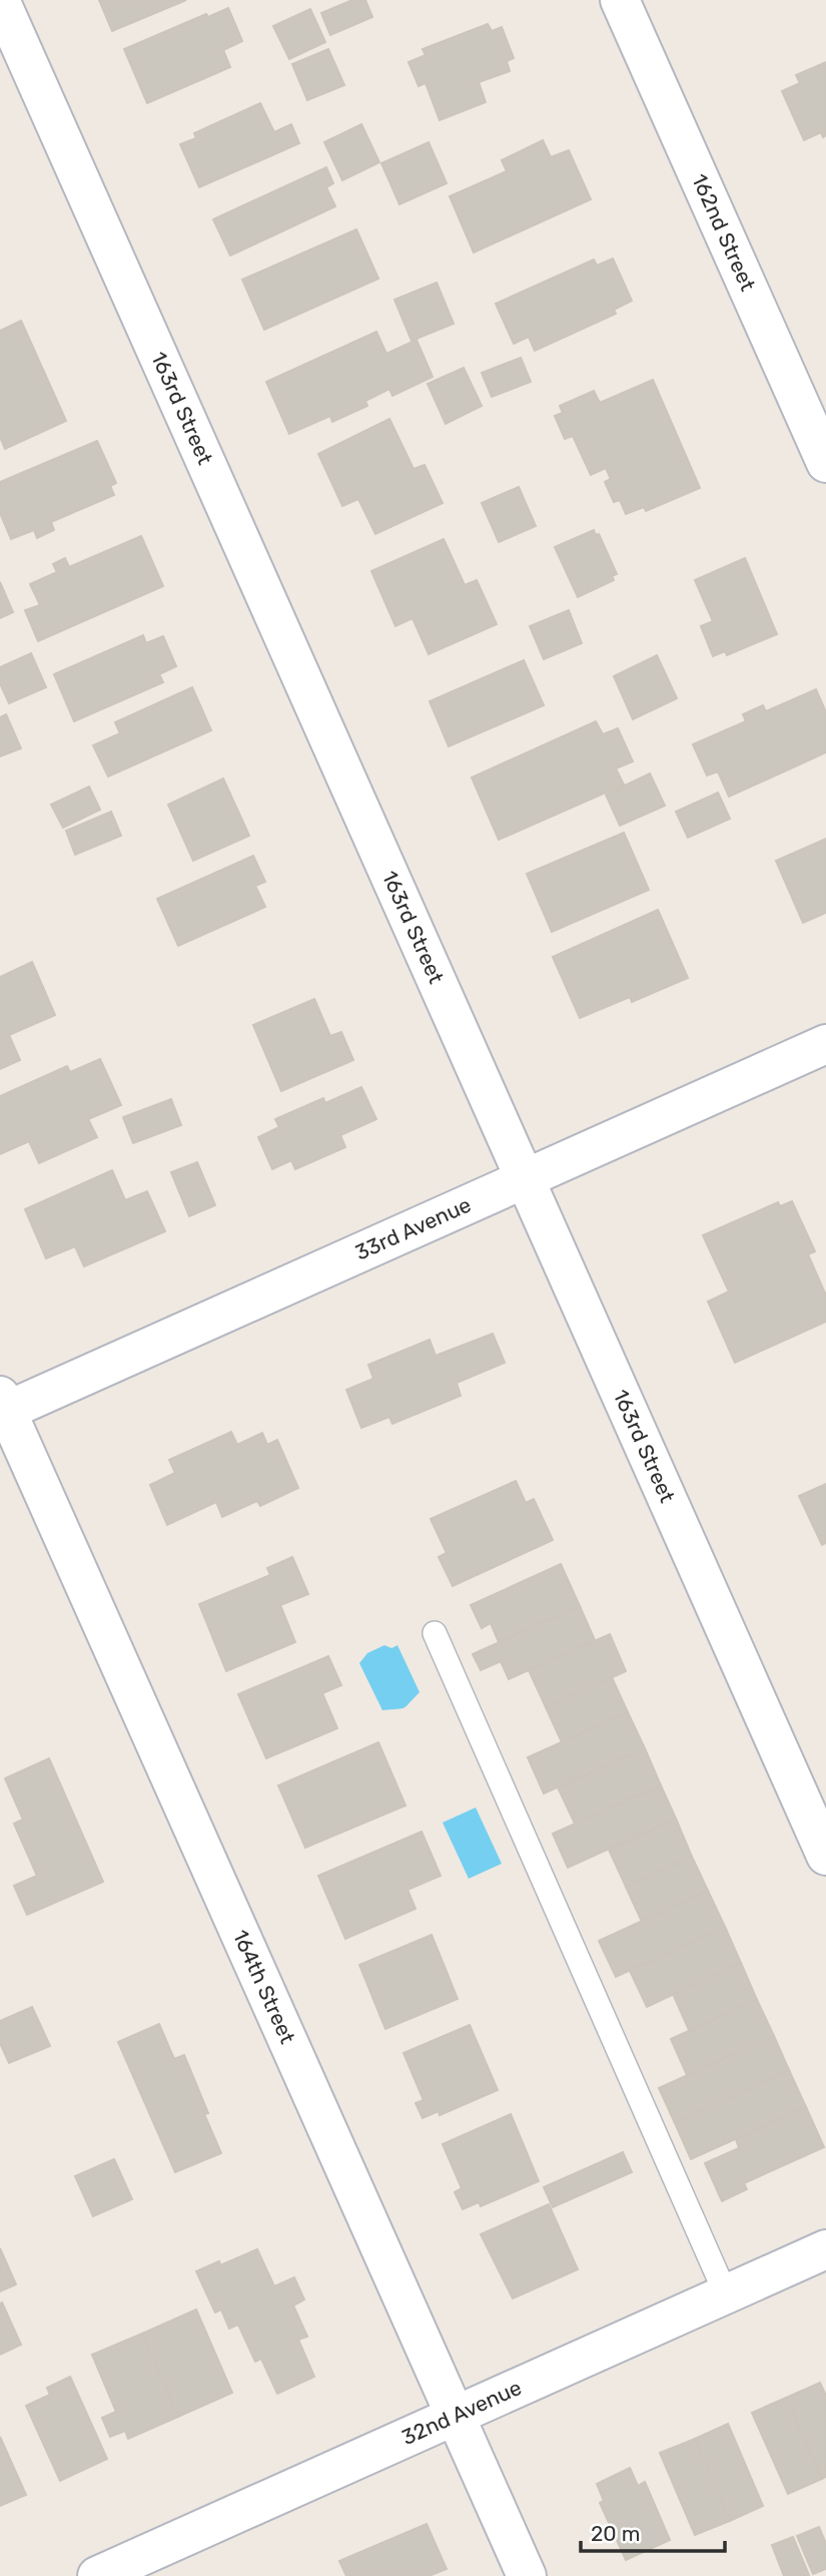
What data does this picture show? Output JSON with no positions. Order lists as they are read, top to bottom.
{
  "streets": {
    "street": [
      "162nd Street",
      "163rd Street",
      "33rd Avenue",
      "164th Street",
      "32nd Avenue"
    ]
  },
  "crossings": [
    ["163rd Street", "33rd Avenue"],
    ["33rd Avenue", "164th Street"],
    ["164th Street", "32nd Avenue"]
  ],
  "scale_bar": "20 m"
}
